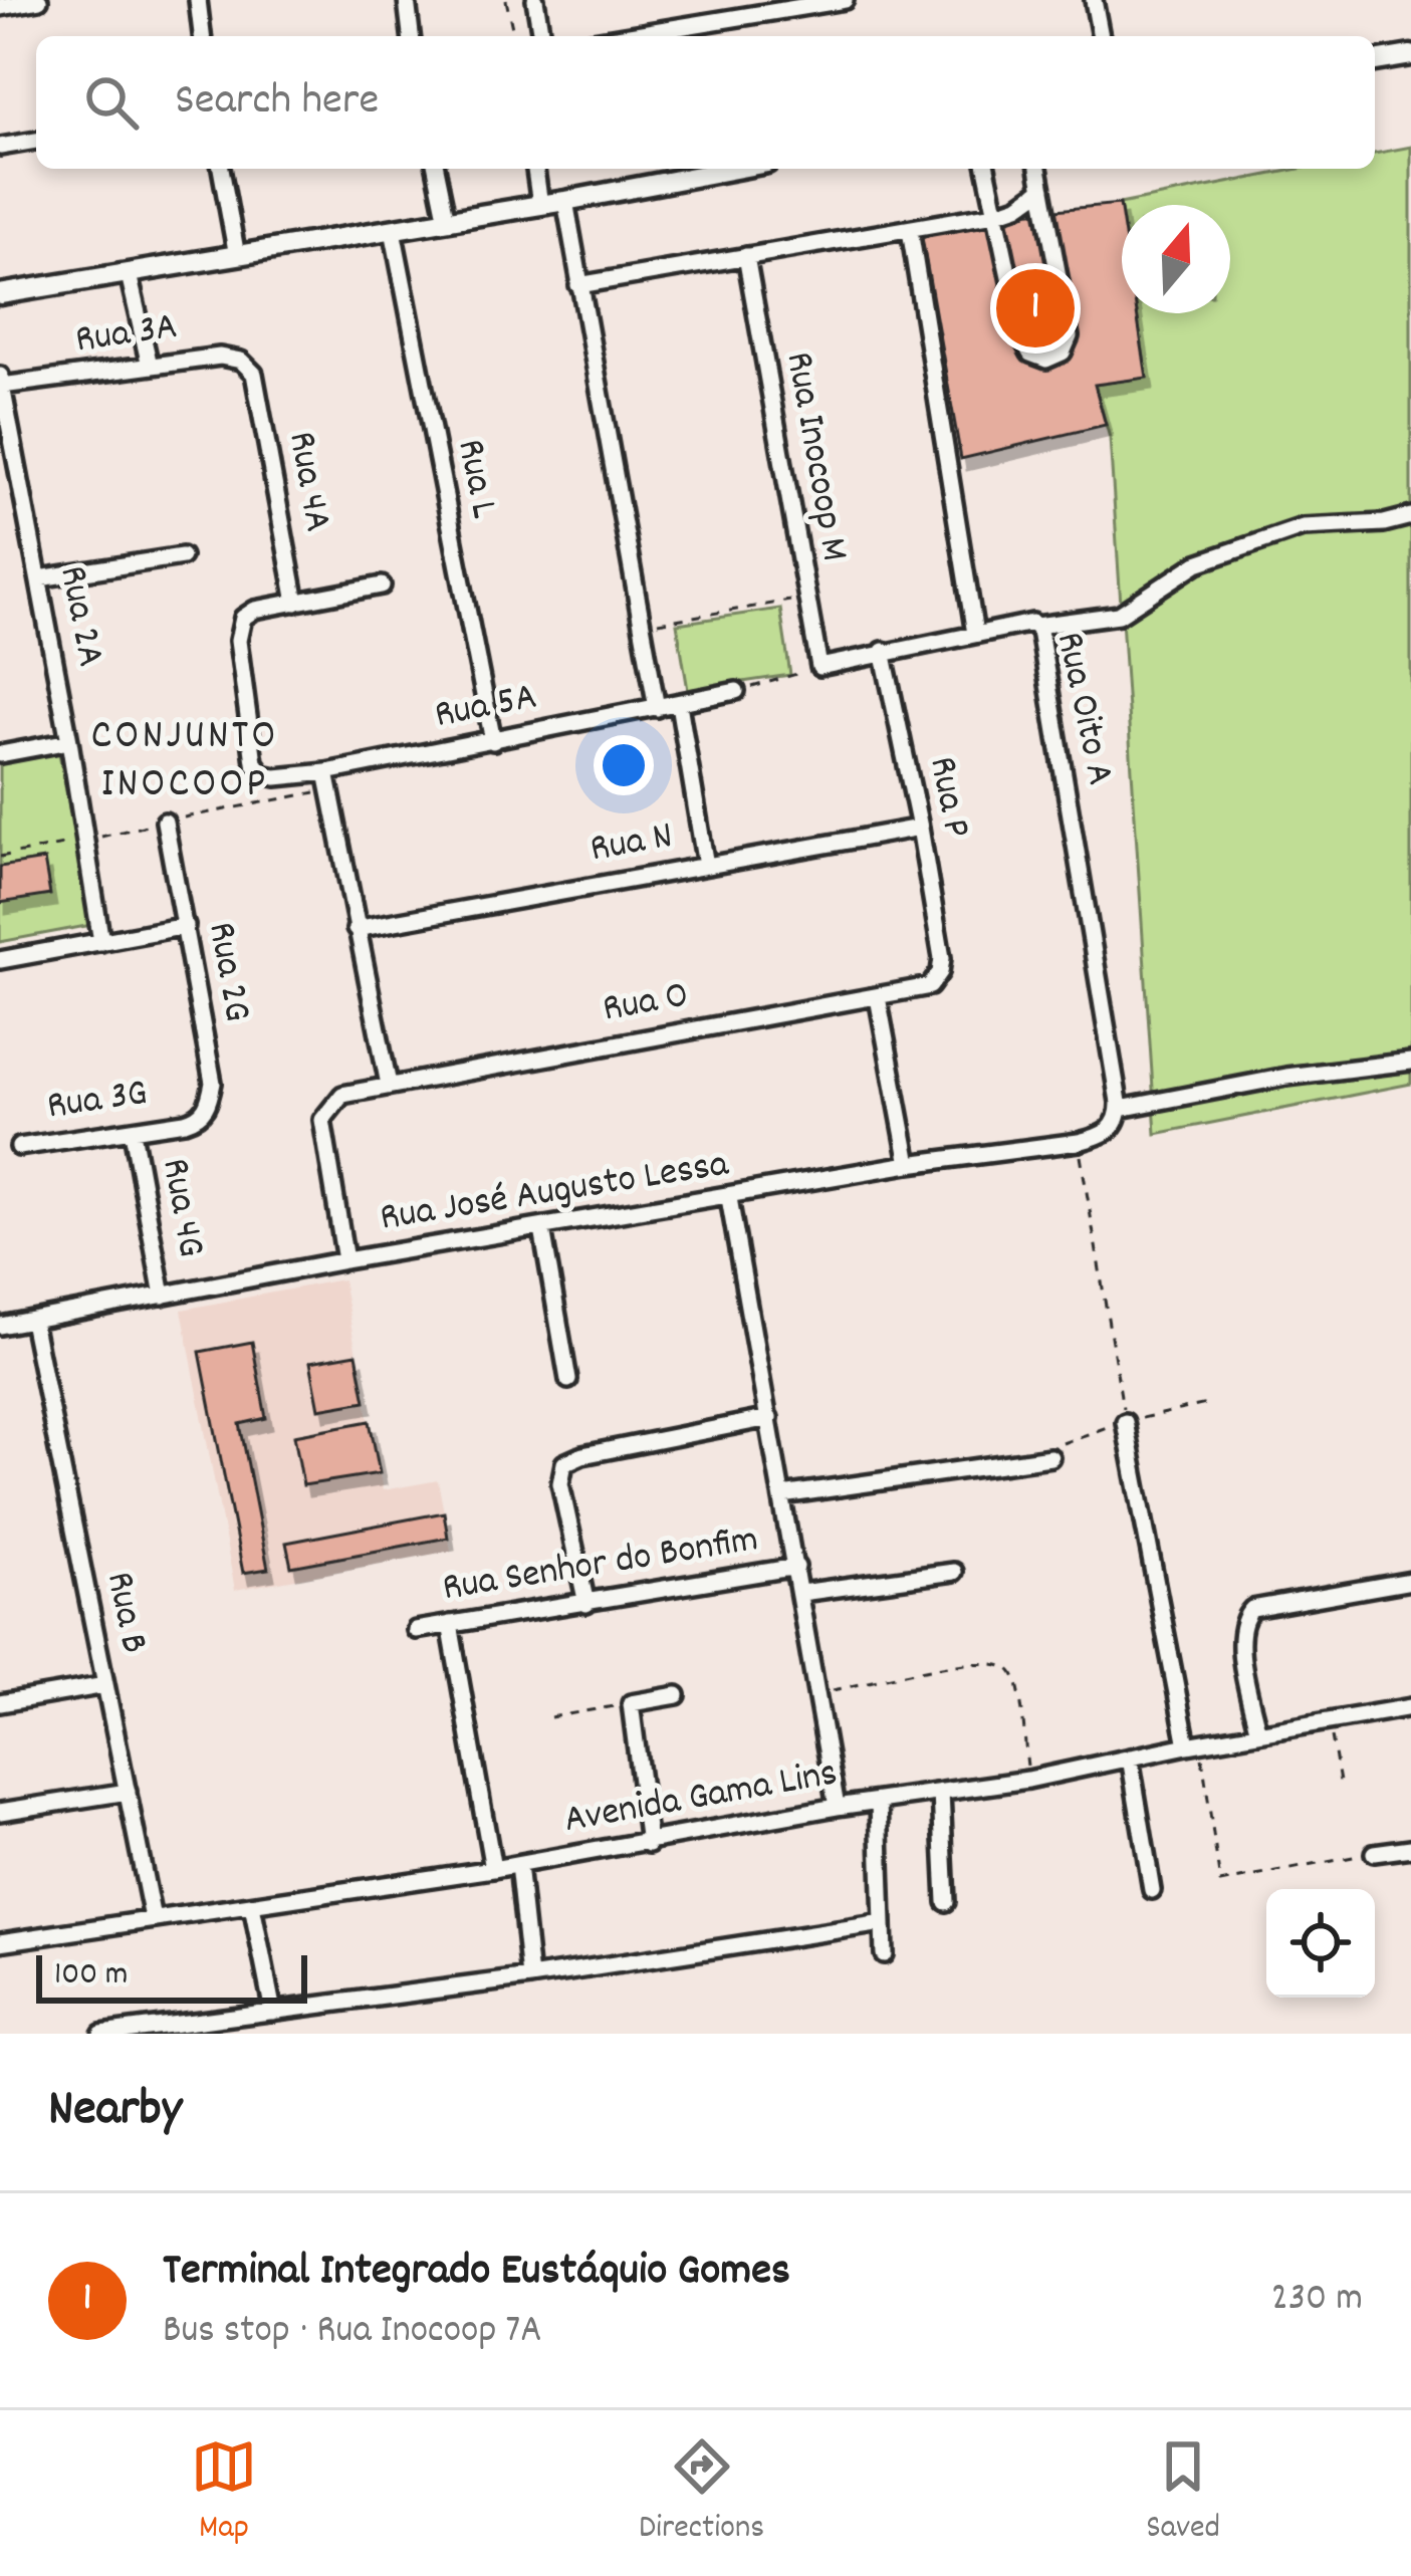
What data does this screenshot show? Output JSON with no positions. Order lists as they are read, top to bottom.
{
  "streets": {
    "street": [
      "Rua 3A",
      "Rua Inocoop M",
      "Rua L",
      "Rua 4A",
      "Rua 2A",
      "Rua 5A",
      "Rua Oito A",
      "Rua P",
      "Rua N",
      "Rua 2G",
      "Rua O",
      "Rua 3G",
      "Rua José Augusto Lessa",
      "Rua 4G",
      "Rua Senhor do Bonfim",
      "Rua B",
      "Avenida Gama Lins"
    ]
  },
  "crossings": [
    ["Rua 3A", "Rua 4A"],
    ["Rua 3A", "Rua 2A"],
    ["Rua L", "Rua 5A"],
    ["Rua 4A", "Rua 5A"],
    ["Rua Oito A", "Rua P"],
    ["Rua Oito A", "Rua José Augusto Lessa"],
    ["Rua P", "Rua N"],
    ["Rua P", "Rua O"],
    ["Rua 2G", "Rua 3G"],
    ["Rua O", "Rua José Augusto Lessa"],
    ["Rua 3G", "Rua 4G"],
    ["Rua José Augusto Lessa", "Rua 4G"],
    ["Rua José Augusto Lessa", "Rua B"],
    ["Rua B", "Avenida Gama Lins"]
  ],
  "districts": ["CONJUNTO INOCOOP"],
  "scale_bar": "100 m",
  "north": "top",
  "page": {
    "search": "Search here",
    "pins": "1",
    "scale": "100 m",
    "heading": "Nearby",
    "list": [
      {
        "mark": "1",
        "name": "Terminal Integrado Eustáquio Gomes",
        "note": "Bus stop · Rua Inocoop 7A",
        "value": "230 m"
      }
    ],
    "nav": ["Map", "Directions", "Saved"]
  }
}
